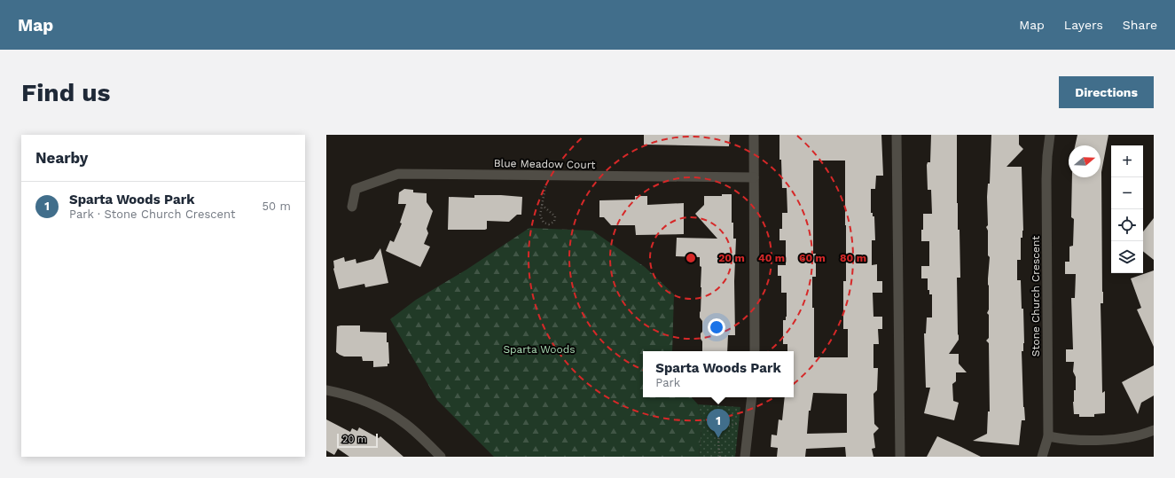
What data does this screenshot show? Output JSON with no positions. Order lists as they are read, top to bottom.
{
  "streets": {
    "street": ["Blue Meadow Court", "Stone Church Crescent"]
  },
  "parks": ["Sparta Woods"],
  "scale_bar": "20 m",
  "north": "right",
  "page": {
    "header": "Map",
    "nav": ["Map", "Layers", "Share"],
    "buttons": "Directions",
    "title": "Find us",
    "heading": "Nearby",
    "map_buttons": ["+", "−"],
    "list": [
      {
        "mark": "1",
        "name": "Sparta Woods Park",
        "note": "Park · Stone Church Crescent",
        "value": "50 m"
      }
    ],
    "popup": ["Sparta Woods Park", "Park"],
    "pins": "1",
    "scale": "20 m"
  },
  "rings": [
    "20 m",
    "40 m",
    "60 m",
    "80 m"
  ]
}
